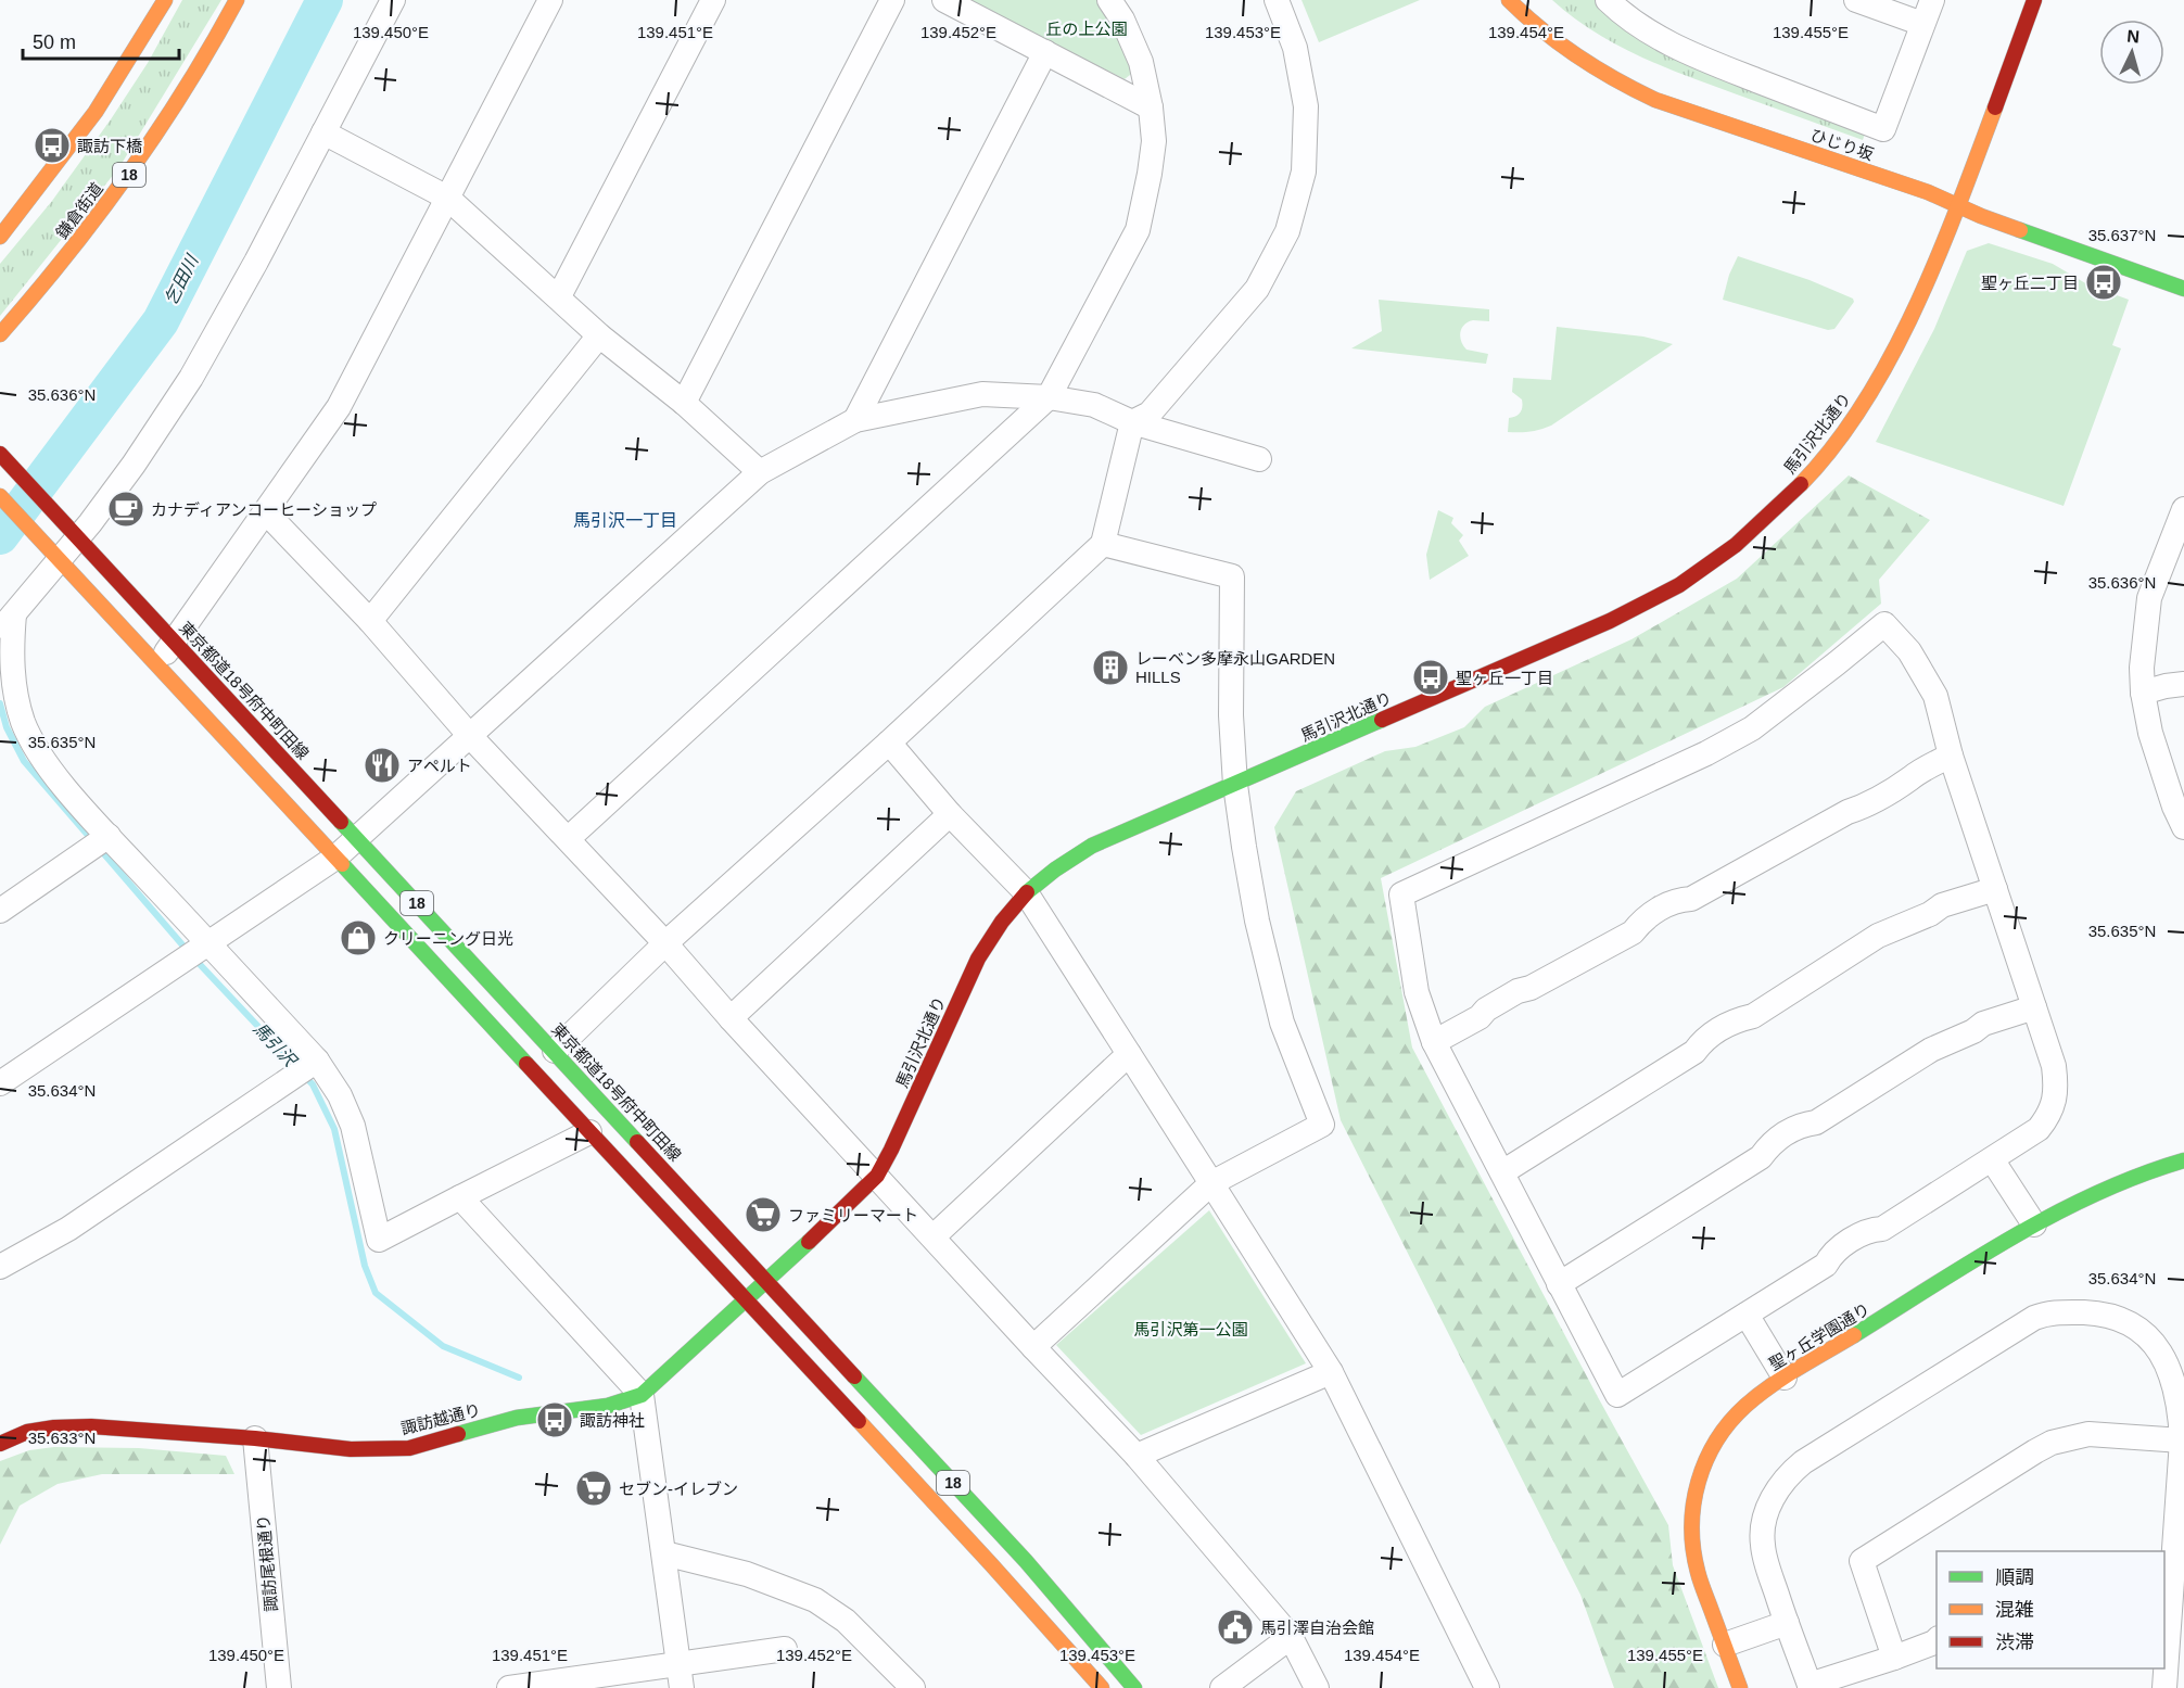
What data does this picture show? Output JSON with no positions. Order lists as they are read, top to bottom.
{
  "streets": {
    "street": [
      "ひじり坂",
      "18",
      "鎌倉街道",
      "馬引沢北通り",
      "東京都道18号府中町田線",
      "聖ヶ丘学園通り",
      "諏訪越通り",
      "諏訪尾根通り"
    ]
  },
  "crossings": [
    ["ひじり坂", "馬引沢北通り"],
    ["18", "東京都道18号府中町田線"],
    ["18", "諏訪越通り"],
    ["馬引沢北通り", "東京都道18号府中町田線"],
    ["馬引沢北通り", "諏訪越通り"],
    ["東京都道18号府中町田線", "諏訪越通り"],
    ["諏訪越通り", "諏訪尾根通り"]
  ],
  "districts": ["馬引沢一丁目"],
  "water": ["乞田川", "馬引沢"],
  "parks": ["丘の上公園", "馬引沢第一公園"],
  "places": {
    "bus stop": [
      "諏訪下橋",
      "聖ヶ丘二丁目",
      "聖ヶ丘一丁目",
      "諏訪神社"
    ],
    "cafe": ["カナディアンコーヒーショップ"],
    "building": ["レーベン多摩永山GARDEN HILLS"],
    "restaurant": ["アペルト"],
    "shop": ["クリーニング日光"],
    "supermarket": ["ファミリーマート", "セブン-イレブン"],
    "public building": ["馬引澤自治会館"]
  },
  "legend": ["順調", "混雑", "渋滞"],
  "scale_bar": "50 m",
  "north": "top",
  "coordinates": [
    "139.450°E",
    "139.451°E",
    "139.452°E",
    "139.453°E",
    "139.454°E",
    "139.455°E",
    "35.637°N",
    "35.636°N",
    "35.635°N",
    "35.634°N",
    "35.633°N"
  ]
}
